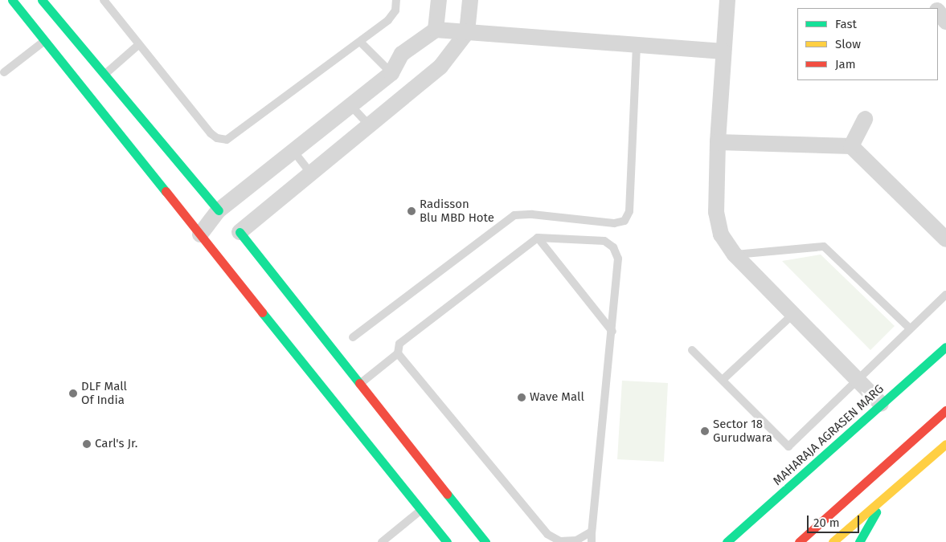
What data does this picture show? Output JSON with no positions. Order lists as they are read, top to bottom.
{
  "streets": {
    "street": ["MAHARAJA AGRASEN MARG"]
  },
  "places": [
    "Radisson Blu MBD Hote",
    "DLF Mall Of India",
    "Wave Mall",
    "Sector 18 Gurudwara",
    "Carl's Jr."
  ],
  "legend": ["Fast", "Slow", "Jam"],
  "scale_bar": "20 m"
}
